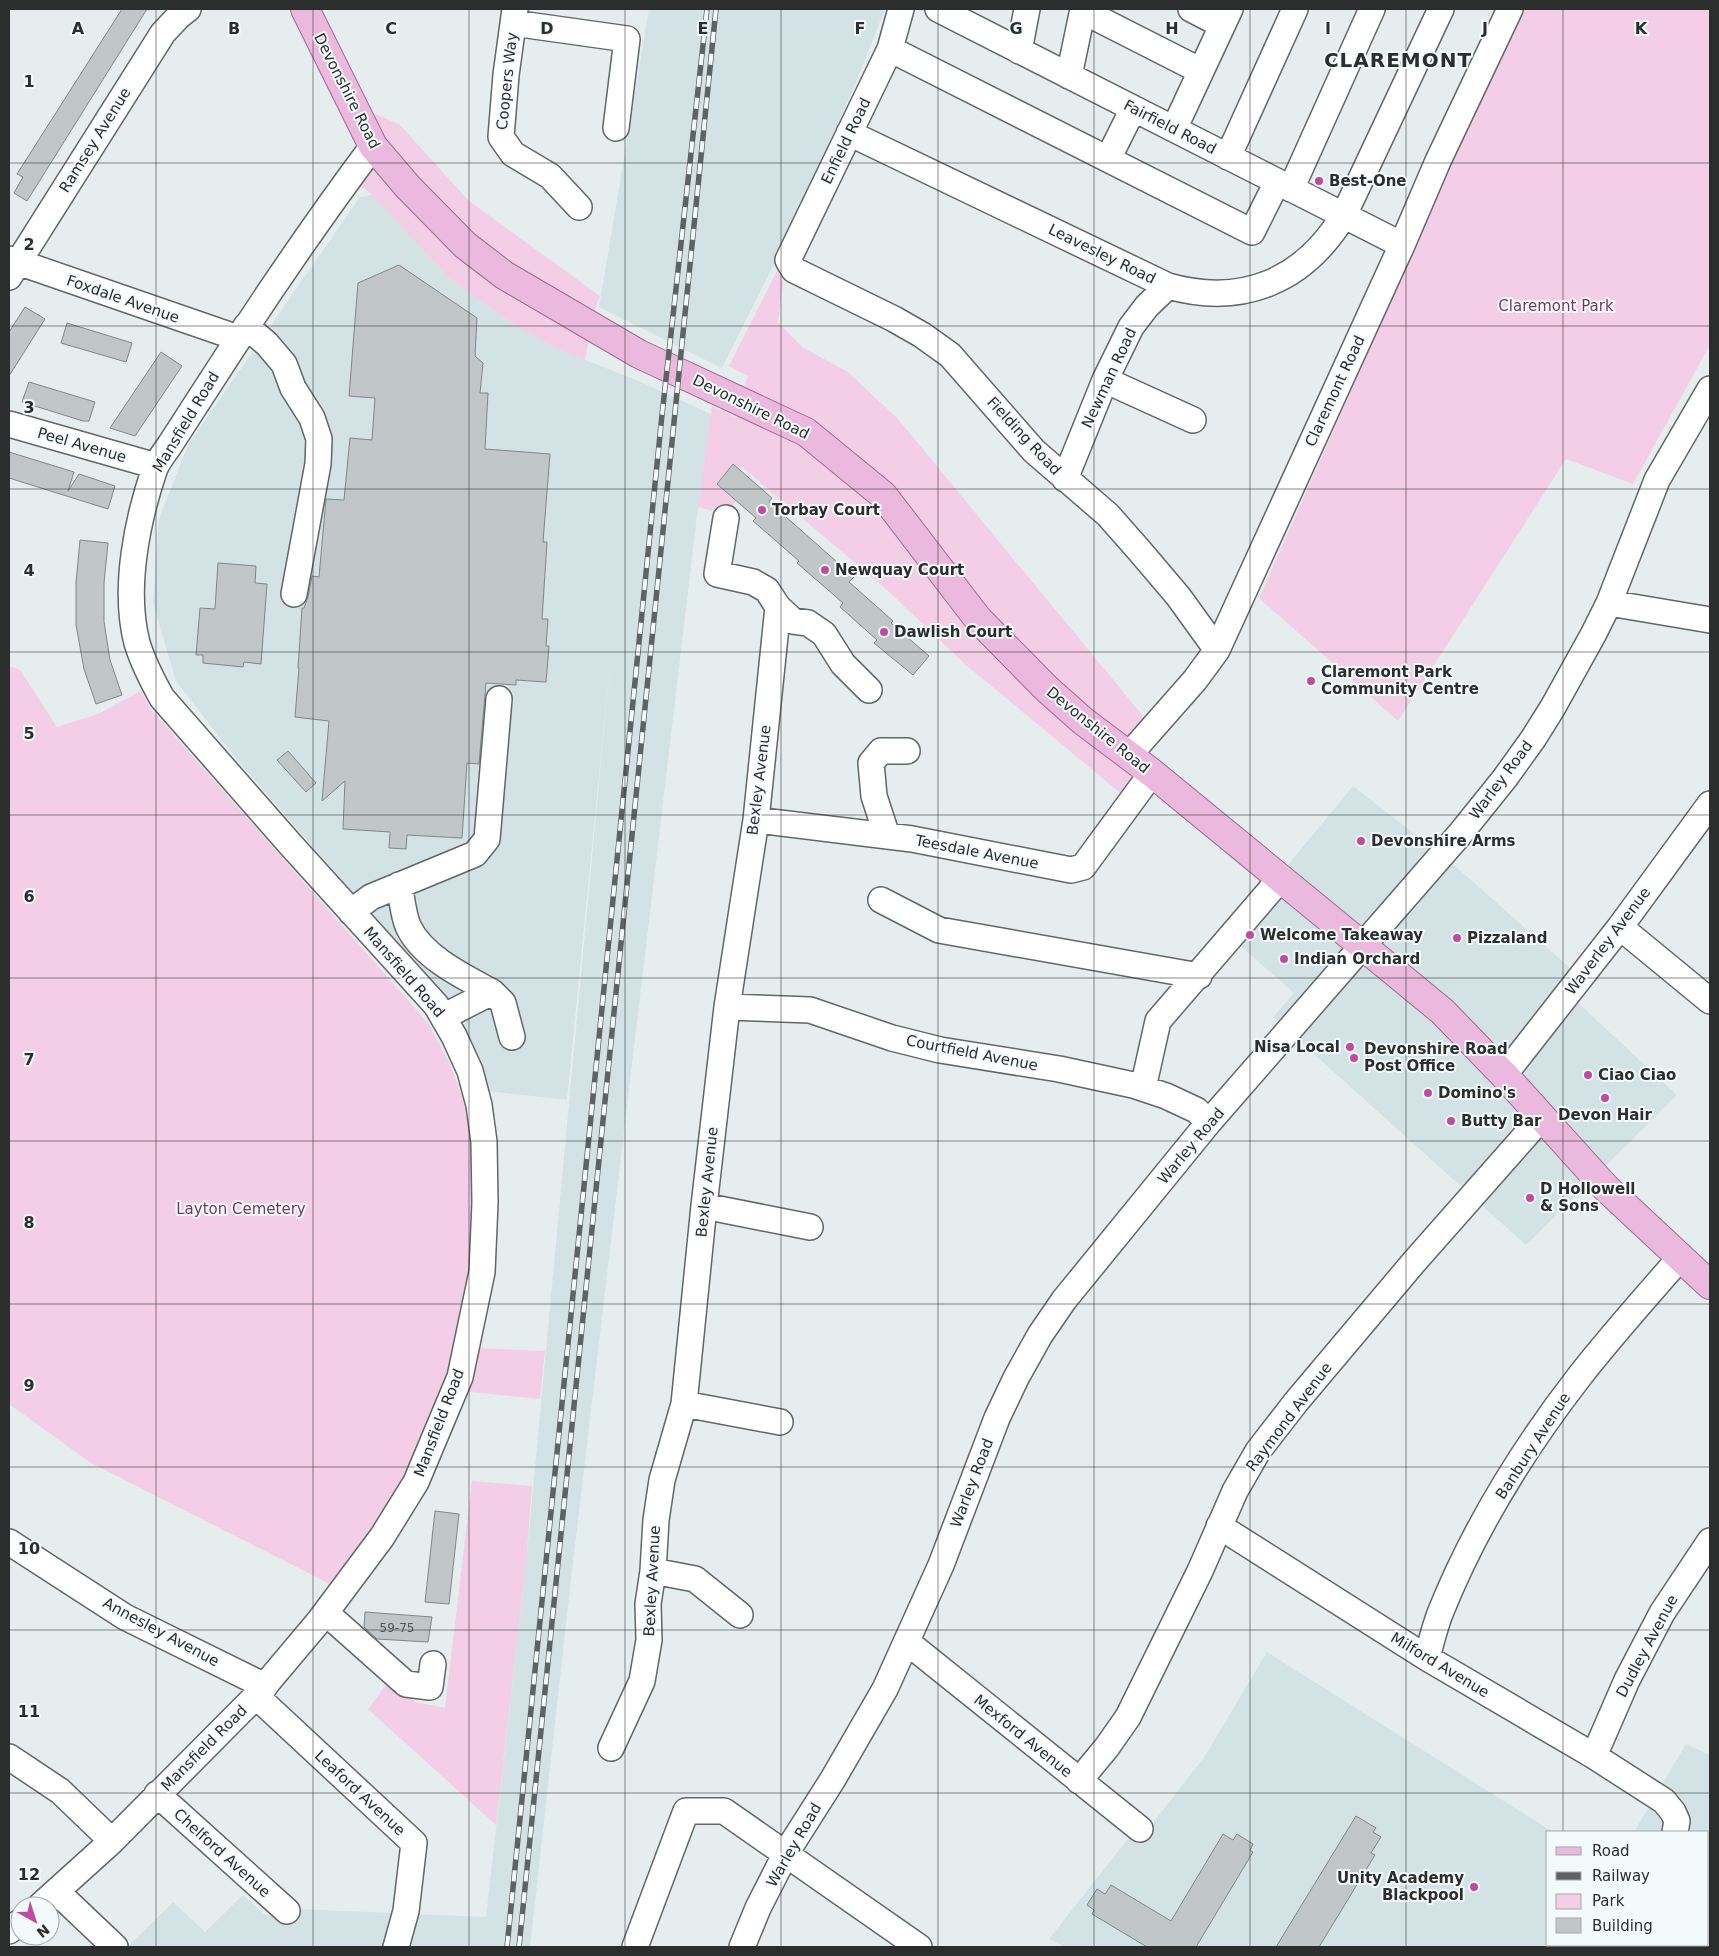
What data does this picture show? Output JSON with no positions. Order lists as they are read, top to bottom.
{
  "streets": {
    "main road": ["Devonshire Road"],
    "street": [
      "Coopers Way",
      "Fairfield Road",
      "Ramsey Avenue",
      "Enfield Road",
      "Leavesley Road",
      "Foxdale Avenue",
      "Newman Road",
      "Claremont Road",
      "Mansfield Road",
      "Fielding Road",
      "Peel Avenue",
      "Bexley Avenue",
      "Warley Road",
      "Teesdale Avenue",
      "Waverley Avenue",
      "Courtfield Avenue",
      "Raymond Avenue",
      "Banbury Avenue",
      "Annesley Avenue",
      "Dudley Avenue",
      "Milford Avenue",
      "Mexford Avenue",
      "Leaford Avenue",
      "Chelford Avenue"
    ]
  },
  "crossings": [
    ["Devonshire Road", "Claremont Road"],
    ["Devonshire Road", "Mansfield Road"],
    ["Devonshire Road", "Warley Road"],
    ["Devonshire Road", "Teesdale Avenue"],
    ["Devonshire Road", "Waverley Avenue"],
    ["Devonshire Road", "Raymond Avenue"],
    ["Devonshire Road", "Banbury Avenue"],
    ["Fairfield Road", "Leavesley Road"],
    ["Fairfield Road", "Claremont Road"],
    ["Ramsey Avenue", "Foxdale Avenue"],
    ["Enfield Road", "Leavesley Road"],
    ["Enfield Road", "Fielding Road"],
    ["Leavesley Road", "Newman Road"],
    ["Foxdale Avenue", "Mansfield Road"],
    ["Newman Road", "Fielding Road"],
    ["Claremont Road", "Fielding Road"],
    ["Mansfield Road", "Peel Avenue"],
    ["Mansfield Road", "Annesley Avenue"],
    ["Mansfield Road", "Leaford Avenue"],
    ["Mansfield Road", "Chelford Avenue"],
    ["Bexley Avenue", "Teesdale Avenue"],
    ["Bexley Avenue", "Courtfield Avenue"],
    ["Warley Road", "Courtfield Avenue"],
    ["Warley Road", "Mexford Avenue"],
    ["Raymond Avenue", "Milford Avenue"],
    ["Raymond Avenue", "Mexford Avenue"],
    ["Banbury Avenue", "Milford Avenue"],
    ["Annesley Avenue", "Leaford Avenue"],
    ["Dudley Avenue", "Milford Avenue"]
  ],
  "districts": ["CLAREMONT"],
  "parks": ["Claremont Park", "Layton Cemetery"],
  "places": [
    "Best-One",
    "Torbay Court",
    "Newquay Court",
    "Dawlish Court",
    "Claremont Park Community Centre",
    "Devonshire Arms",
    "Welcome Takeaway",
    "Pizzaland",
    "Indian Orchard",
    "Nisa Local",
    "Devonshire Road Post Office",
    "Ciao Ciao",
    "Domino's",
    "Devon Hair",
    "Butty Bar",
    "D Hollowell & Sons",
    "Unity Academy Blackpool"
  ],
  "house_numbers": ["59-75"],
  "legend": [
    "Road",
    "Railway",
    "Park",
    "Building"
  ],
  "north": "bottom right",
  "grid": {
    "columns": [
      "A",
      "B",
      "C",
      "D",
      "E",
      "F",
      "G",
      "H",
      "I",
      "J",
      "K"
    ],
    "rows": [
      "1",
      "2",
      "3",
      "4",
      "5",
      "6",
      "7",
      "8",
      "9",
      "10",
      "11",
      "12"
    ]
  }
}
